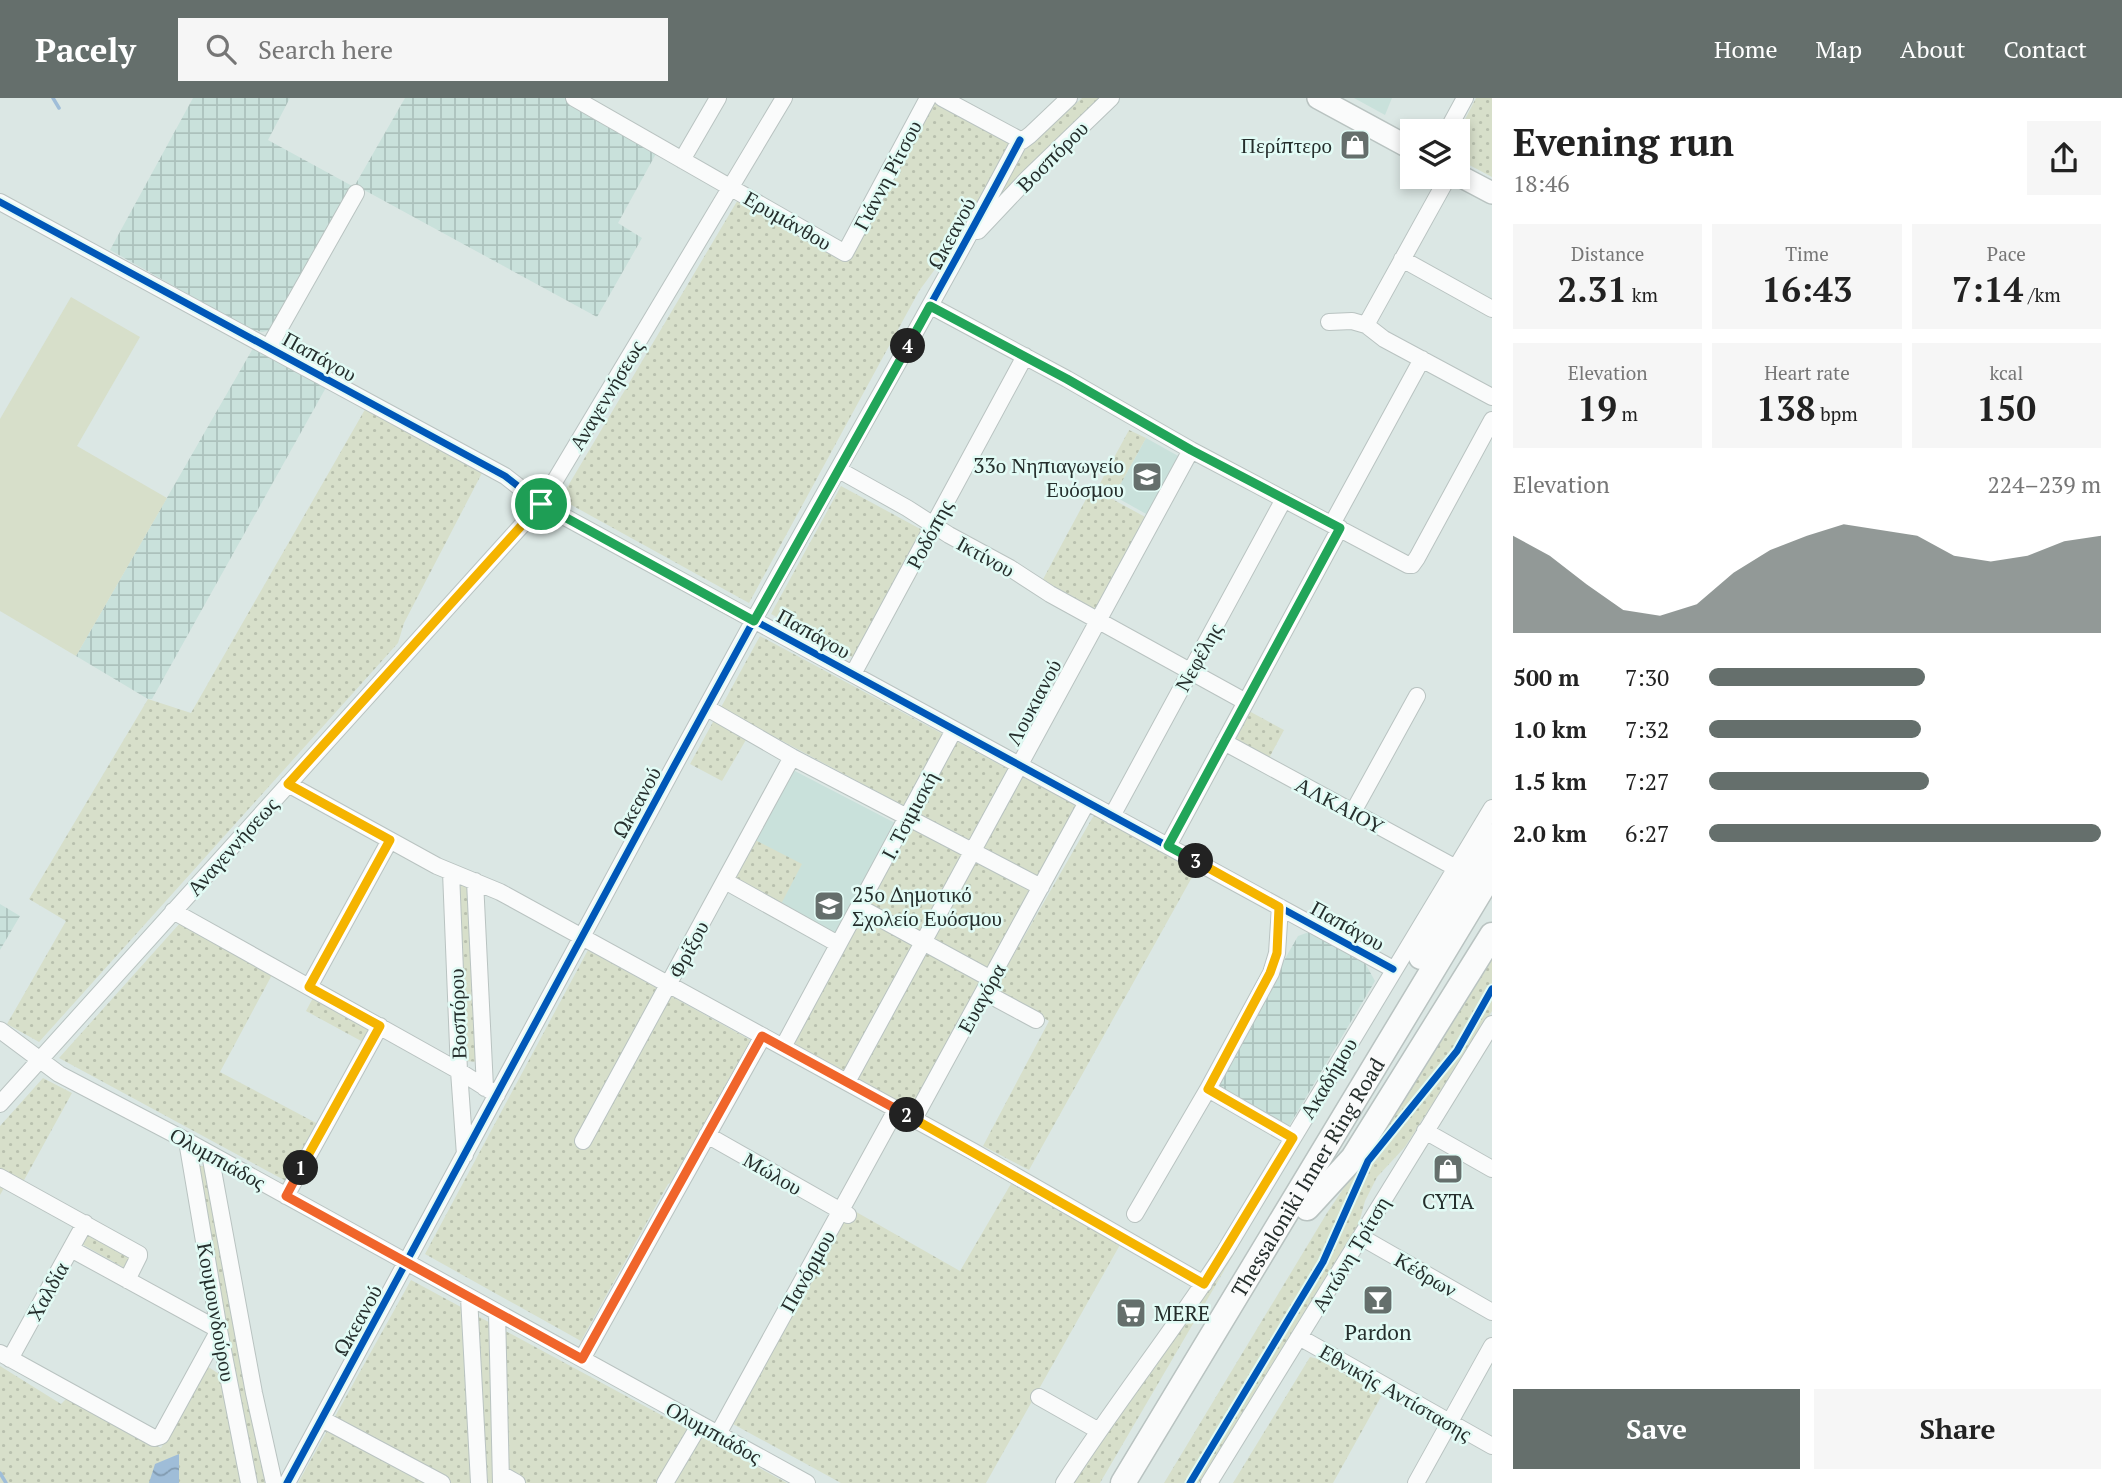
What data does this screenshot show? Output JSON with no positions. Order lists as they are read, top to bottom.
{
  "streets": {
    "highway": ["Thessaloniki Inner Ring Road"],
    "street": [
      "Βοσπόρου",
      "Γιάννη Ρίτσου",
      "Ερυμάνθου",
      "Ωκεανού",
      "Παπάγου",
      "Αναγεννήσεως",
      "Ροδόπης",
      "Ικτίνου",
      "Νεφέλης",
      "Λουκιανού",
      "ΑΛΚΑΙΟΥ",
      "Ι. Τσιμισκή",
      "Φρίξου",
      "Ευαγόρα",
      "Ακαδήμου",
      "Ολυμπιάδος",
      "Μώλου",
      "Αντώνη Τρίτση",
      "Πανόρμου",
      "Κέδρων",
      "Χαλδία",
      "Κουμουνδούρου",
      "Εθνικής Αντίστασης"
    ]
  },
  "crossings": [
    ["Βοσπόρου", "Ωκεανού"],
    ["Γιάννη Ρίτσου", "Ερυμάνθου"],
    ["Ερυμάνθου", "Αναγεννήσεως"],
    ["Ωκεανού", "Παπάγου"],
    ["Ωκεανού", "Ικτίνου"],
    ["Ωκεανού", "Ολυμπιάδος"],
    ["Παπάγου", "Αναγεννήσεως"],
    ["Παπάγου", "Ροδόπης"],
    ["Παπάγου", "Νεφέλης"],
    ["Παπάγου", "Λουκιανού"],
    ["Παπάγου", "Ι. Τσιμισκή"],
    ["Παπάγου", "Ευαγόρα"],
    ["Παπάγου", "Ακαδήμου"],
    ["Αναγεννήσεως", "Ολυμπιάδος"],
    ["Ροδόπης", "Ικτίνου"],
    ["Ικτίνου", "Νεφέλης"],
    ["Ικτίνου", "Λουκιανού"],
    ["ΑΛΚΑΙΟΥ", "Ακαδήμου"],
    ["Ολυμπιάδος", "Πανόρμου"],
    ["Ολυμπιάδος", "Κουμουνδούρου"],
    ["Μώλου", "Πανόρμου"],
    ["Αντώνη Τρίτση", "Κέδρων"],
    ["Αντώνη Τρίτση", "Εθνικής Αντίστασης"]
  ],
  "places": {
    "shop": ["Περίπτερο", "CYTA"],
    "school or university": ["33ο Νηπιαγωγείο Ευόσμου", "25ο Δημοτικό Σχολείο Ευόσμου"],
    "bar": ["Pardon"],
    "supermarket": ["MERE"]
  },
  "page": {
    "header": "Pacely",
    "search": "Search here",
    "nav": [
      "Home",
      "Map",
      "About",
      "Contact"
    ],
    "heading": ["Evening run", "18:46"],
    "stats": [
      ["Distance", "2.31 km"],
      ["Time", "16:43"],
      ["Pace", "7:14 /km"],
      ["Elevation", "19 m"],
      ["Heart rate", "138 bpm"],
      ["kcal", "150"]
    ],
    "pins": [
      "4",
      "3",
      "2",
      "1"
    ],
    "chart": ["Elevation", "224–239 m"],
    "list": [
      {
        "name": "500 m",
        "note": "7:30"
      },
      {
        "name": "1.0 km",
        "note": "7:32"
      },
      {
        "name": "1.5 km",
        "note": "7:27"
      },
      {
        "name": "2.0 km",
        "note": "6:27"
      }
    ],
    "buttons": ["Save", "Share"]
  }
}
